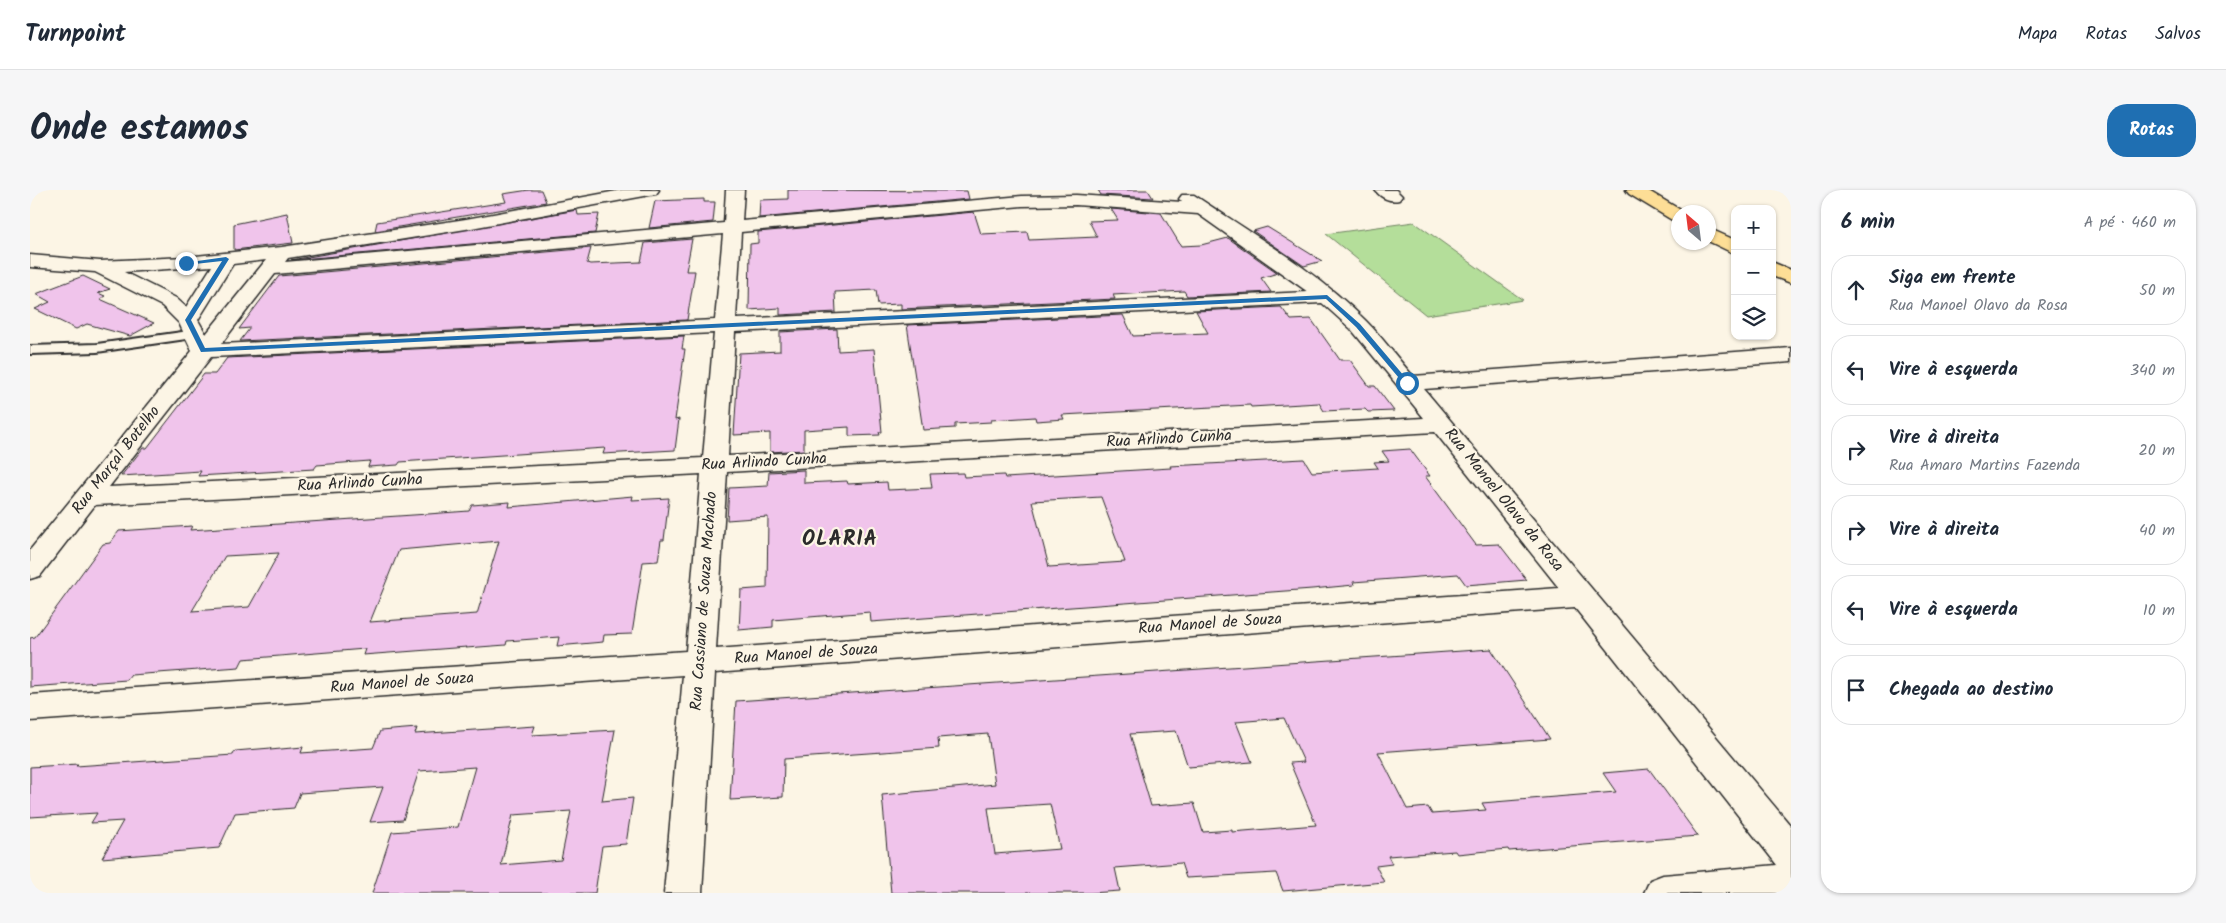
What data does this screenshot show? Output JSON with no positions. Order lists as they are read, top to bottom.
{
  "streets": {
    "street": [
      "Rua Arlindo Cunha",
      "Rua Marçal Botelho",
      "Rua Manoel Olavo da Rosa",
      "Rua Cassiano de Souza Machado",
      "Rua Manoel de Souza"
    ]
  },
  "crossings": [
    ["Rua Arlindo Cunha", "Rua Marçal Botelho"],
    ["Rua Arlindo Cunha", "Rua Manoel Olavo da Rosa"],
    ["Rua Arlindo Cunha", "Rua Cassiano de Souza Machado"],
    ["Rua Manoel Olavo da Rosa", "Rua Manoel de Souza"],
    ["Rua Cassiano de Souza Machado", "Rua Manoel de Souza"]
  ],
  "districts": ["OLARIA"],
  "north": "top left",
  "page": {
    "header": "Turnpoint",
    "nav": ["Mapa", "Rotas", "Salvos"],
    "title": "Onde estamos",
    "buttons": "Rotas",
    "heading": ["6 min", "A pé · 460 m"],
    "map_buttons": ["+", "−"],
    "list": [
      ["Siga em frente", "Rua Manoel Olavo da Rosa", "50 m"],
      ["Vire à esquerda", "340 m"],
      ["Vire à direita", "Rua Amaro Martins Fazenda", "20 m"],
      ["Vire à direita", "40 m"],
      ["Vire à esquerda", "10 m"],
      "Chegada ao destino"
    ]
  }
}
